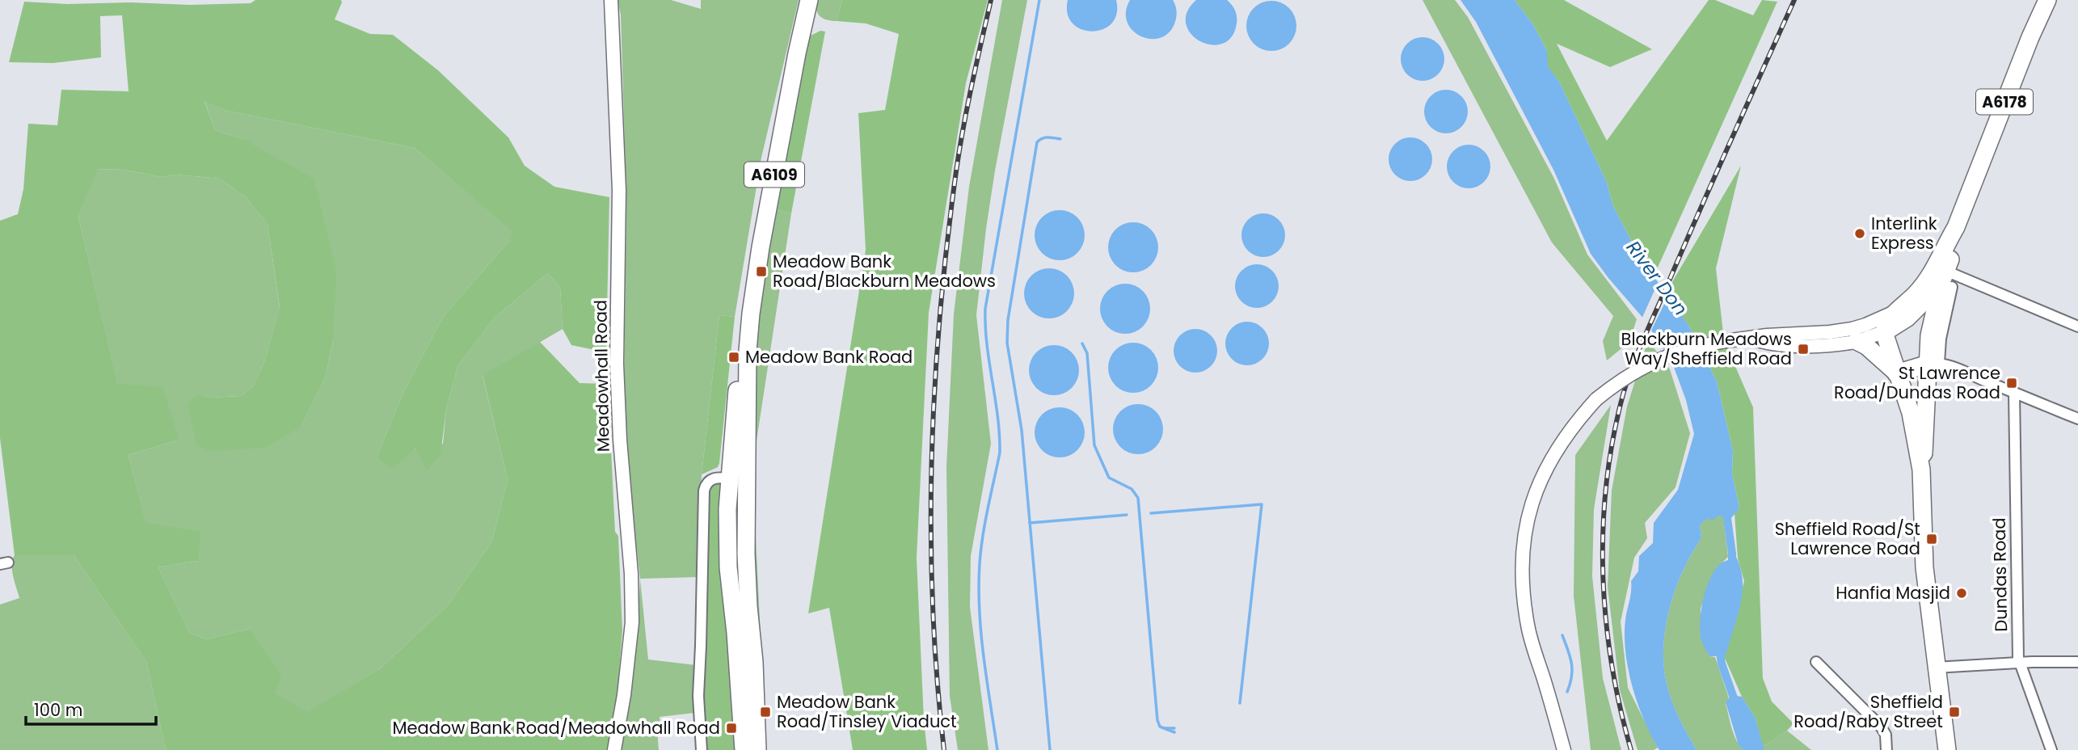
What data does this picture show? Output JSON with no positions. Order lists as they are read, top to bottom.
{
  "streets": {
    "main road": ["A6178", "A6109"],
    "street": ["Meadowhall Road", "Dundas Road"]
  },
  "water": ["River Don"],
  "places": {
    "other": ["Interlink Express", "Hanfia Masjid"],
    "transit": [
      "Meadow Bank Road/Blackburn Meadows",
      "Blackburn Meadows Way/Sheffield Road",
      "Meadow Bank Road",
      "St Lawrence Road/Dundas Road",
      "Sheffield Road/St Lawrence Road",
      "Meadow Bank Road/Tinsley Viaduct",
      "Sheffield Road/Raby Street",
      "Meadow Bank Road/Meadowhall Road"
    ]
  },
  "scale_bar": "100 m"
}
